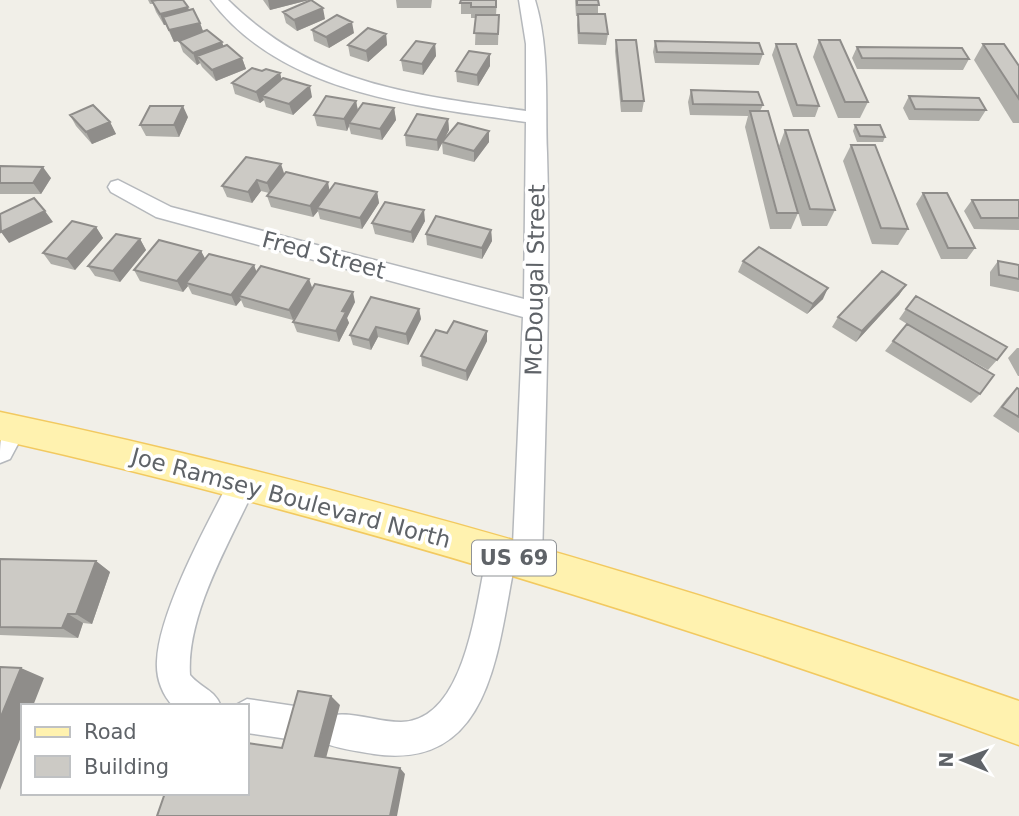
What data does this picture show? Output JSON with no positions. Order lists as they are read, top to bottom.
{
  "streets": {
    "main road": ["Joe Ramsey Boulevard North", "US 69"],
    "street": ["Fred Street", "McDougal Street"]
  },
  "crossings": [
    ["Fred Street", "McDougal Street"],
    ["McDougal Street", "Joe Ramsey Boulevard North"]
  ],
  "legend": ["Road", "Building"],
  "north": "left"
}
